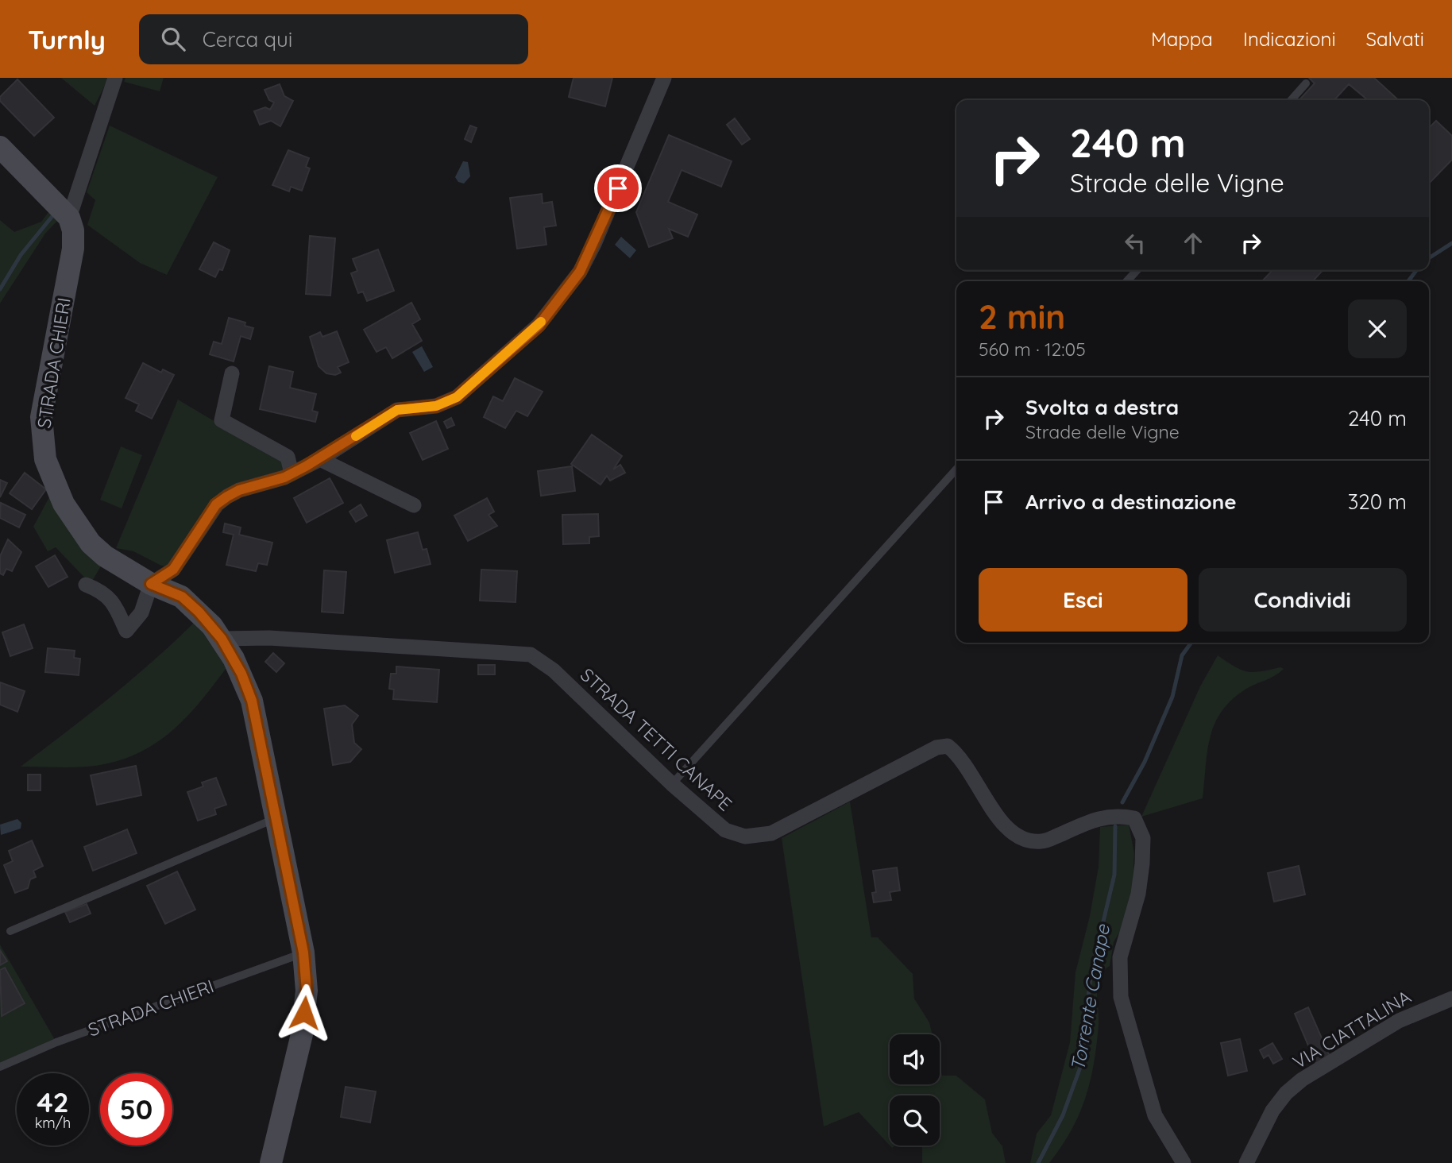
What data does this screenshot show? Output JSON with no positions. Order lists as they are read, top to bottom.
{
  "streets": {
    "main road": ["STRADA CHIERI"],
    "street": ["STRADA TETTI CANAPE", "VIA CIATTALINA"]
  },
  "crossings": [
    ["STRADA CHIERI", "STRADA TETTI CANAPE"]
  ],
  "water": ["Torrente Canape"],
  "page": {
    "header": "Turnly",
    "search": "Cerca qui",
    "nav": ["Mappa", "Indicazioni", "Salvati"],
    "turn": ["240 m", "Strade delle Vigne"],
    "heading": ["2 min", "560 m · 12:05"],
    "list": [
      {
        "name": "Svolta a destra",
        "note": "Strade delle Vigne",
        "value": "240 m"
      },
      {
        "name": "Arrivo a destinazione",
        "value": "320 m"
      }
    ],
    "buttons": ["Esci", "Condividi"],
    "speed": "42 km/h",
    "limit": "50"
  }
}
